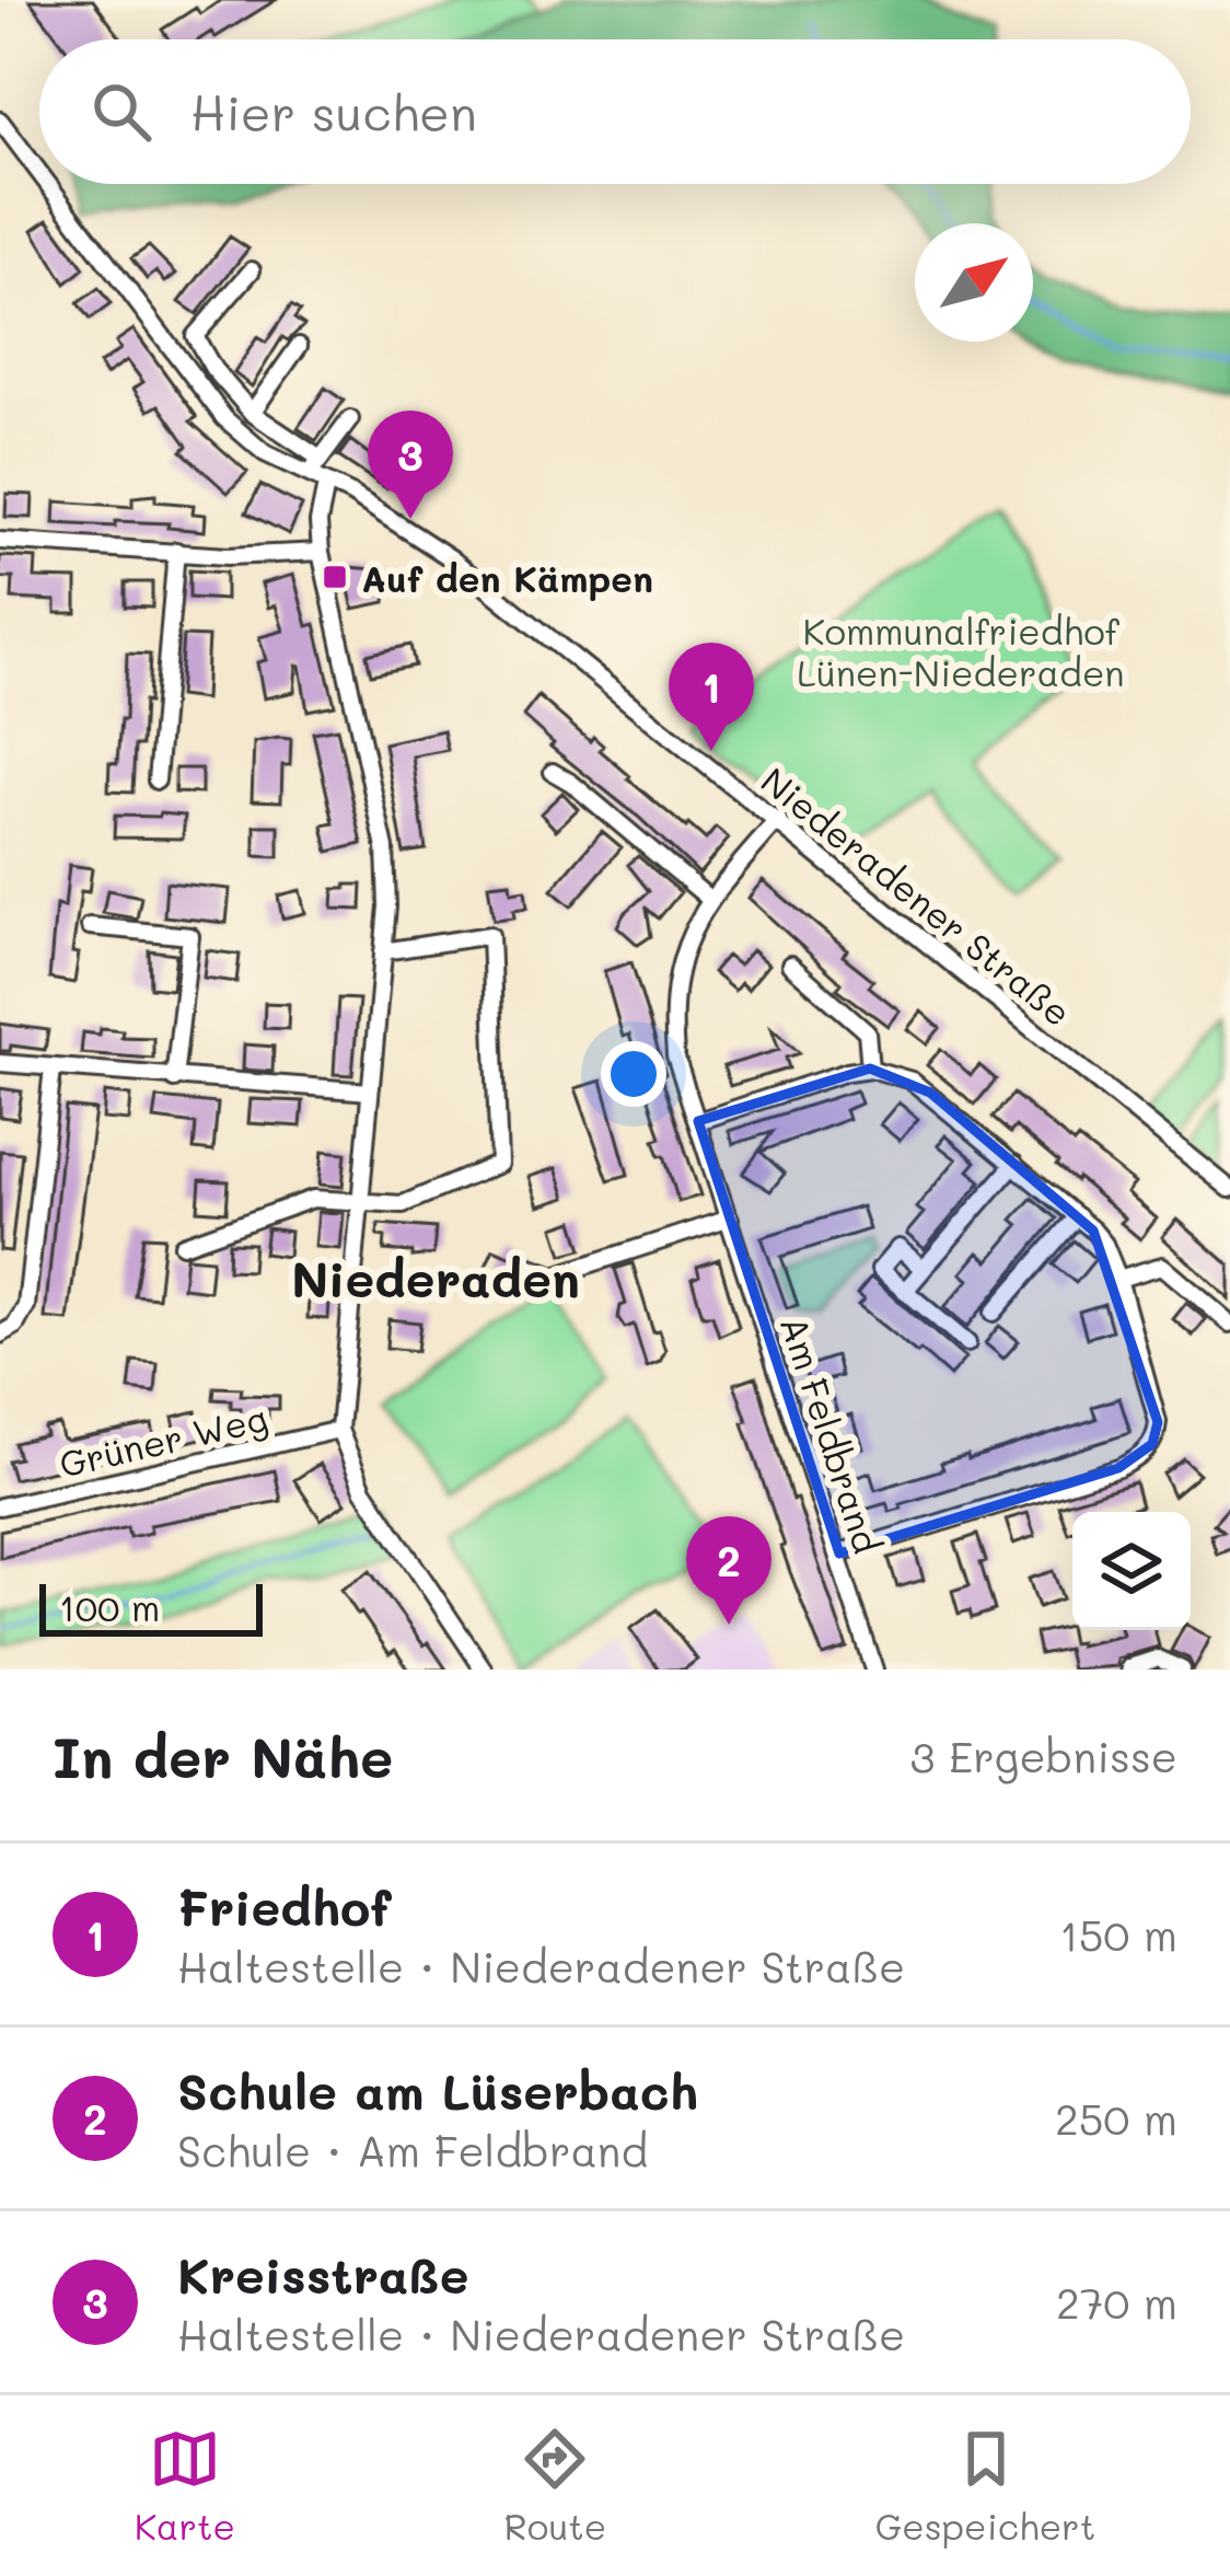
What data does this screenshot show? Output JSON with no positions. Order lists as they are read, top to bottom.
{
  "streets": {
    "street": ["Niederadener Straße", "Am Feldbrand", "Grüner Weg"]
  },
  "crossings": [
    ["Niederadener Straße", "Am Feldbrand"]
  ],
  "districts": ["Niederaden"],
  "parks": ["Kommunalfriedhof Lünen-Niederaden"],
  "places": {
    "transit": ["Auf den Kämpen"]
  },
  "scale_bar": "100 m",
  "north": "top right",
  "page": {
    "search": "Hier suchen",
    "pins": ["3", "1", "2"],
    "scale": "100 m",
    "heading": ["In der Nähe", "3 Ergebnisse"],
    "list": [
      {
        "mark": "1",
        "name": "Friedhof",
        "note": "Haltestelle · Niederadener Straße",
        "value": "150 m"
      },
      {
        "mark": "2",
        "name": "Schule am Lüserbach",
        "note": "Schule · Am Feldbrand",
        "value": "250 m"
      },
      {
        "mark": "3",
        "name": "Kreisstraße",
        "note": "Haltestelle · Niederadener Straße",
        "value": "270 m"
      }
    ],
    "nav": ["Karte", "Route", "Gespeichert"]
  }
}
